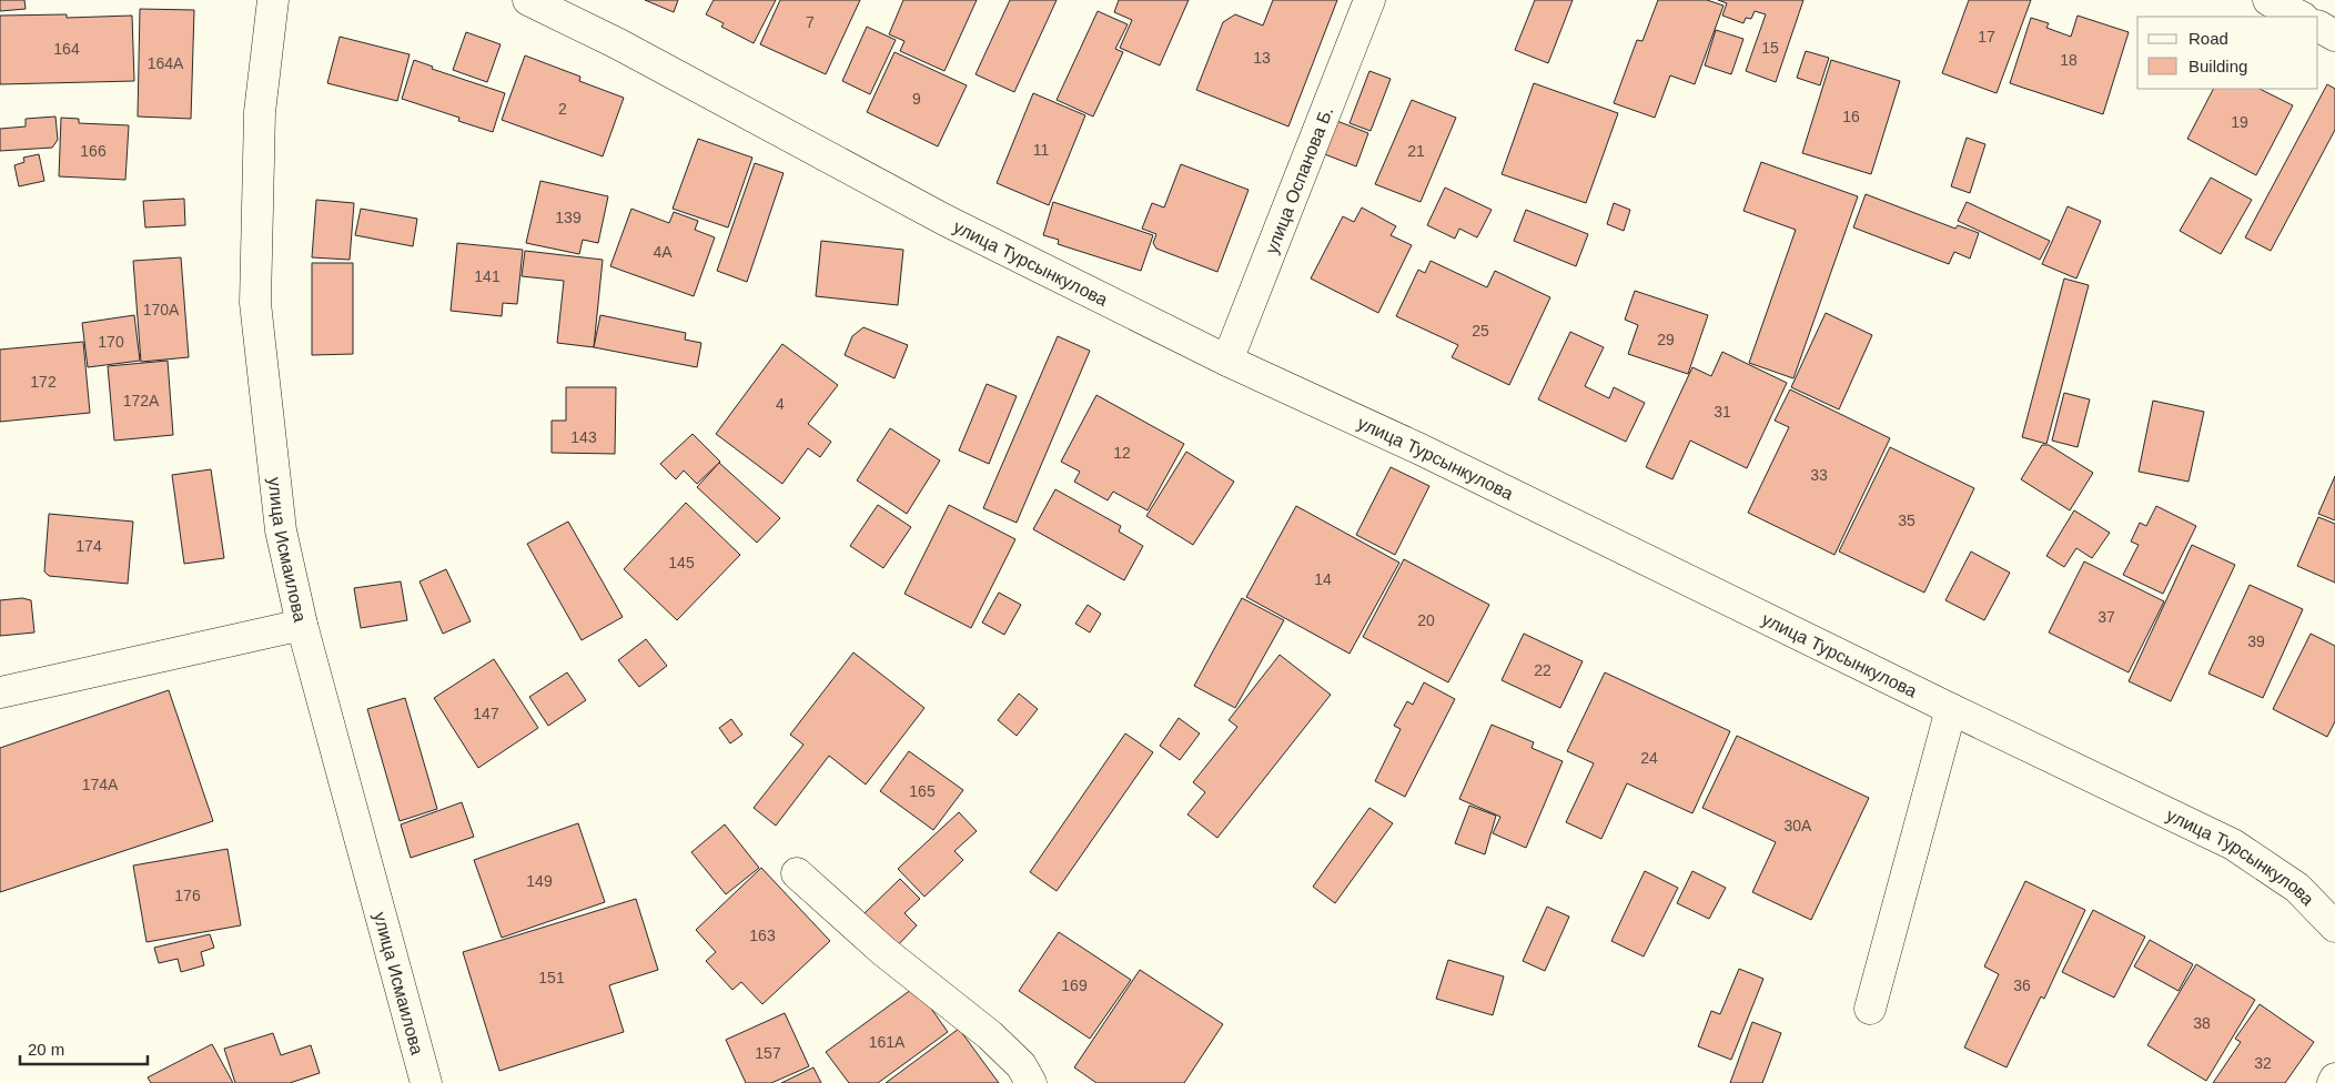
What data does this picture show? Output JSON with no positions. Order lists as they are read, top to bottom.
{
  "streets": {
    "street": ["улица Оспанова Б.", "улица Турсынкулова", "улица Исмаилова"]
  },
  "crossings": [
    ["улица Оспанова Б.", "улица Турсынкулова"]
  ],
  "house_numbers": [
    "7",
    "17",
    "15",
    "164",
    "13",
    "18",
    "164А",
    "9",
    "2",
    "16",
    "19",
    "11",
    "166",
    "21",
    "139",
    "4А",
    "141",
    "170А",
    "25",
    "29",
    "170",
    "172",
    "172А",
    "4",
    "31",
    "143",
    "12",
    "33",
    "35",
    "174",
    "145",
    "14",
    "37",
    "20",
    "39",
    "22",
    "147",
    "24",
    "174А",
    "165",
    "30А",
    "149",
    "176",
    "163",
    "151",
    "169",
    "36",
    "38",
    "161А",
    "157",
    "32"
  ],
  "legend": ["Road", "Building"],
  "scale_bar": "20 m"
}
